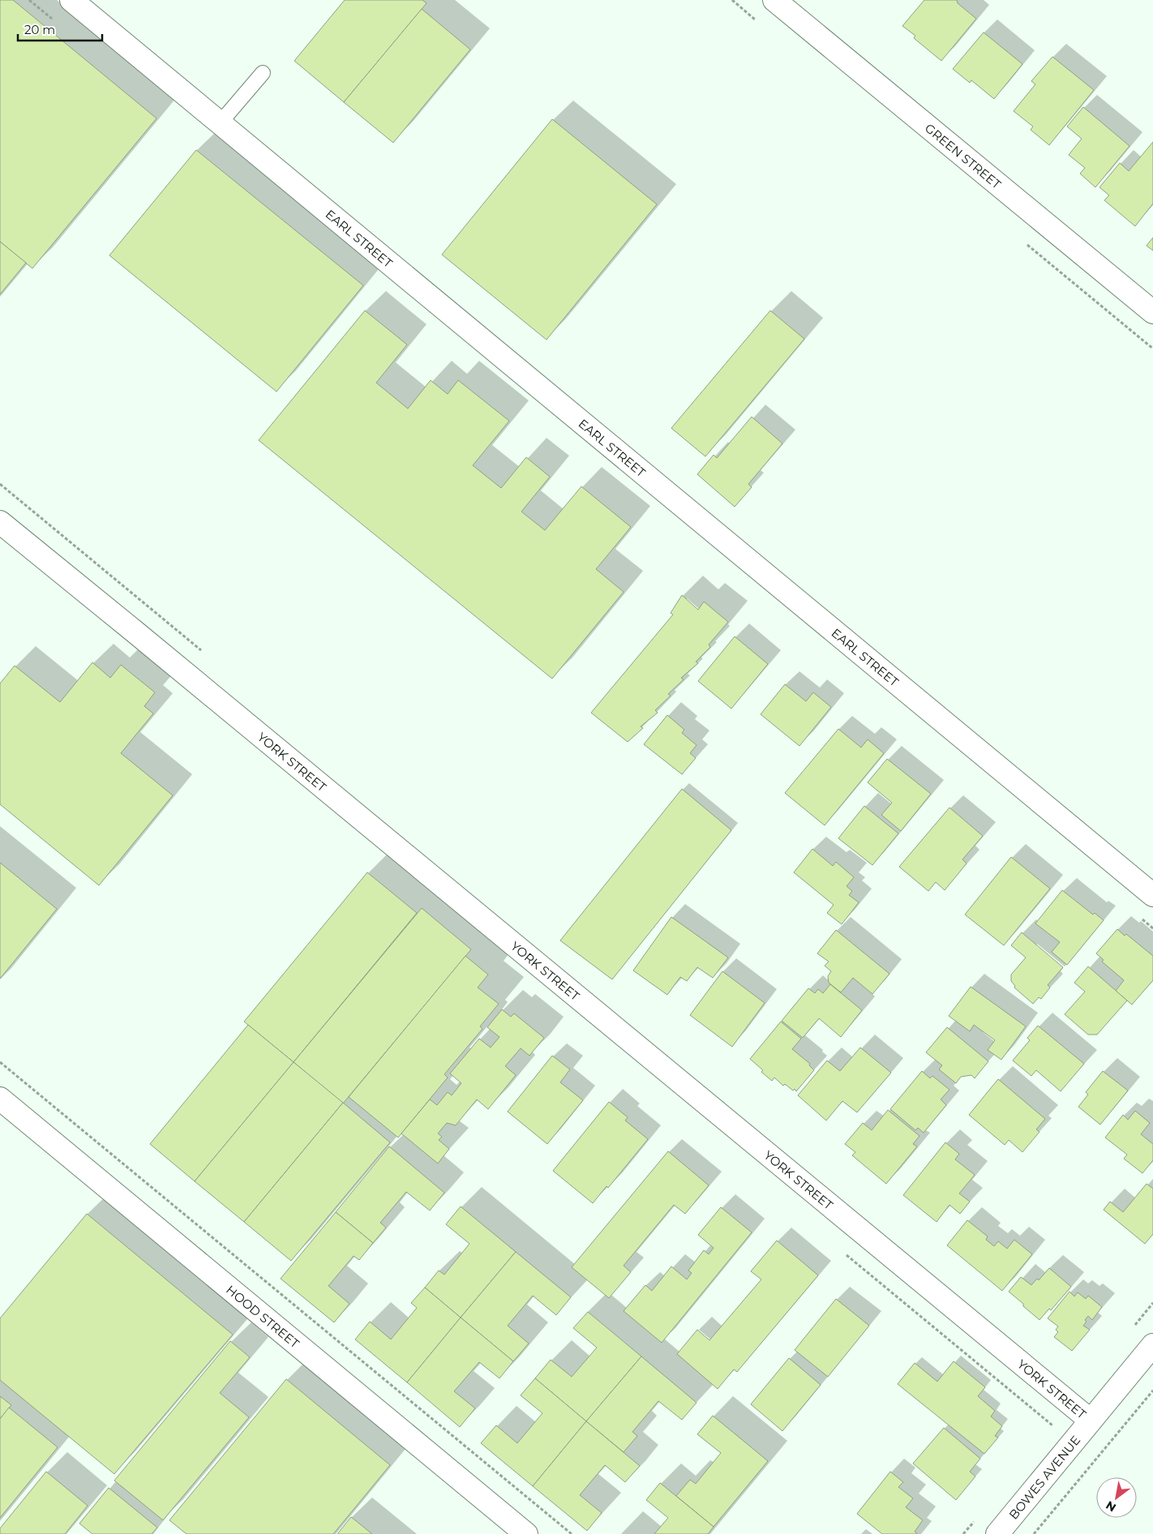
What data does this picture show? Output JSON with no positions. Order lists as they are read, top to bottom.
{
  "streets": {
    "street": [
      "GREEN STREET",
      "EARL STREET",
      "YORK STREET",
      "HOOD STREET",
      "BOWES AVENUE"
    ]
  },
  "crossings": [
    ["YORK STREET", "BOWES AVENUE"]
  ],
  "scale_bar": "20 m",
  "north": "bottom left"
}
